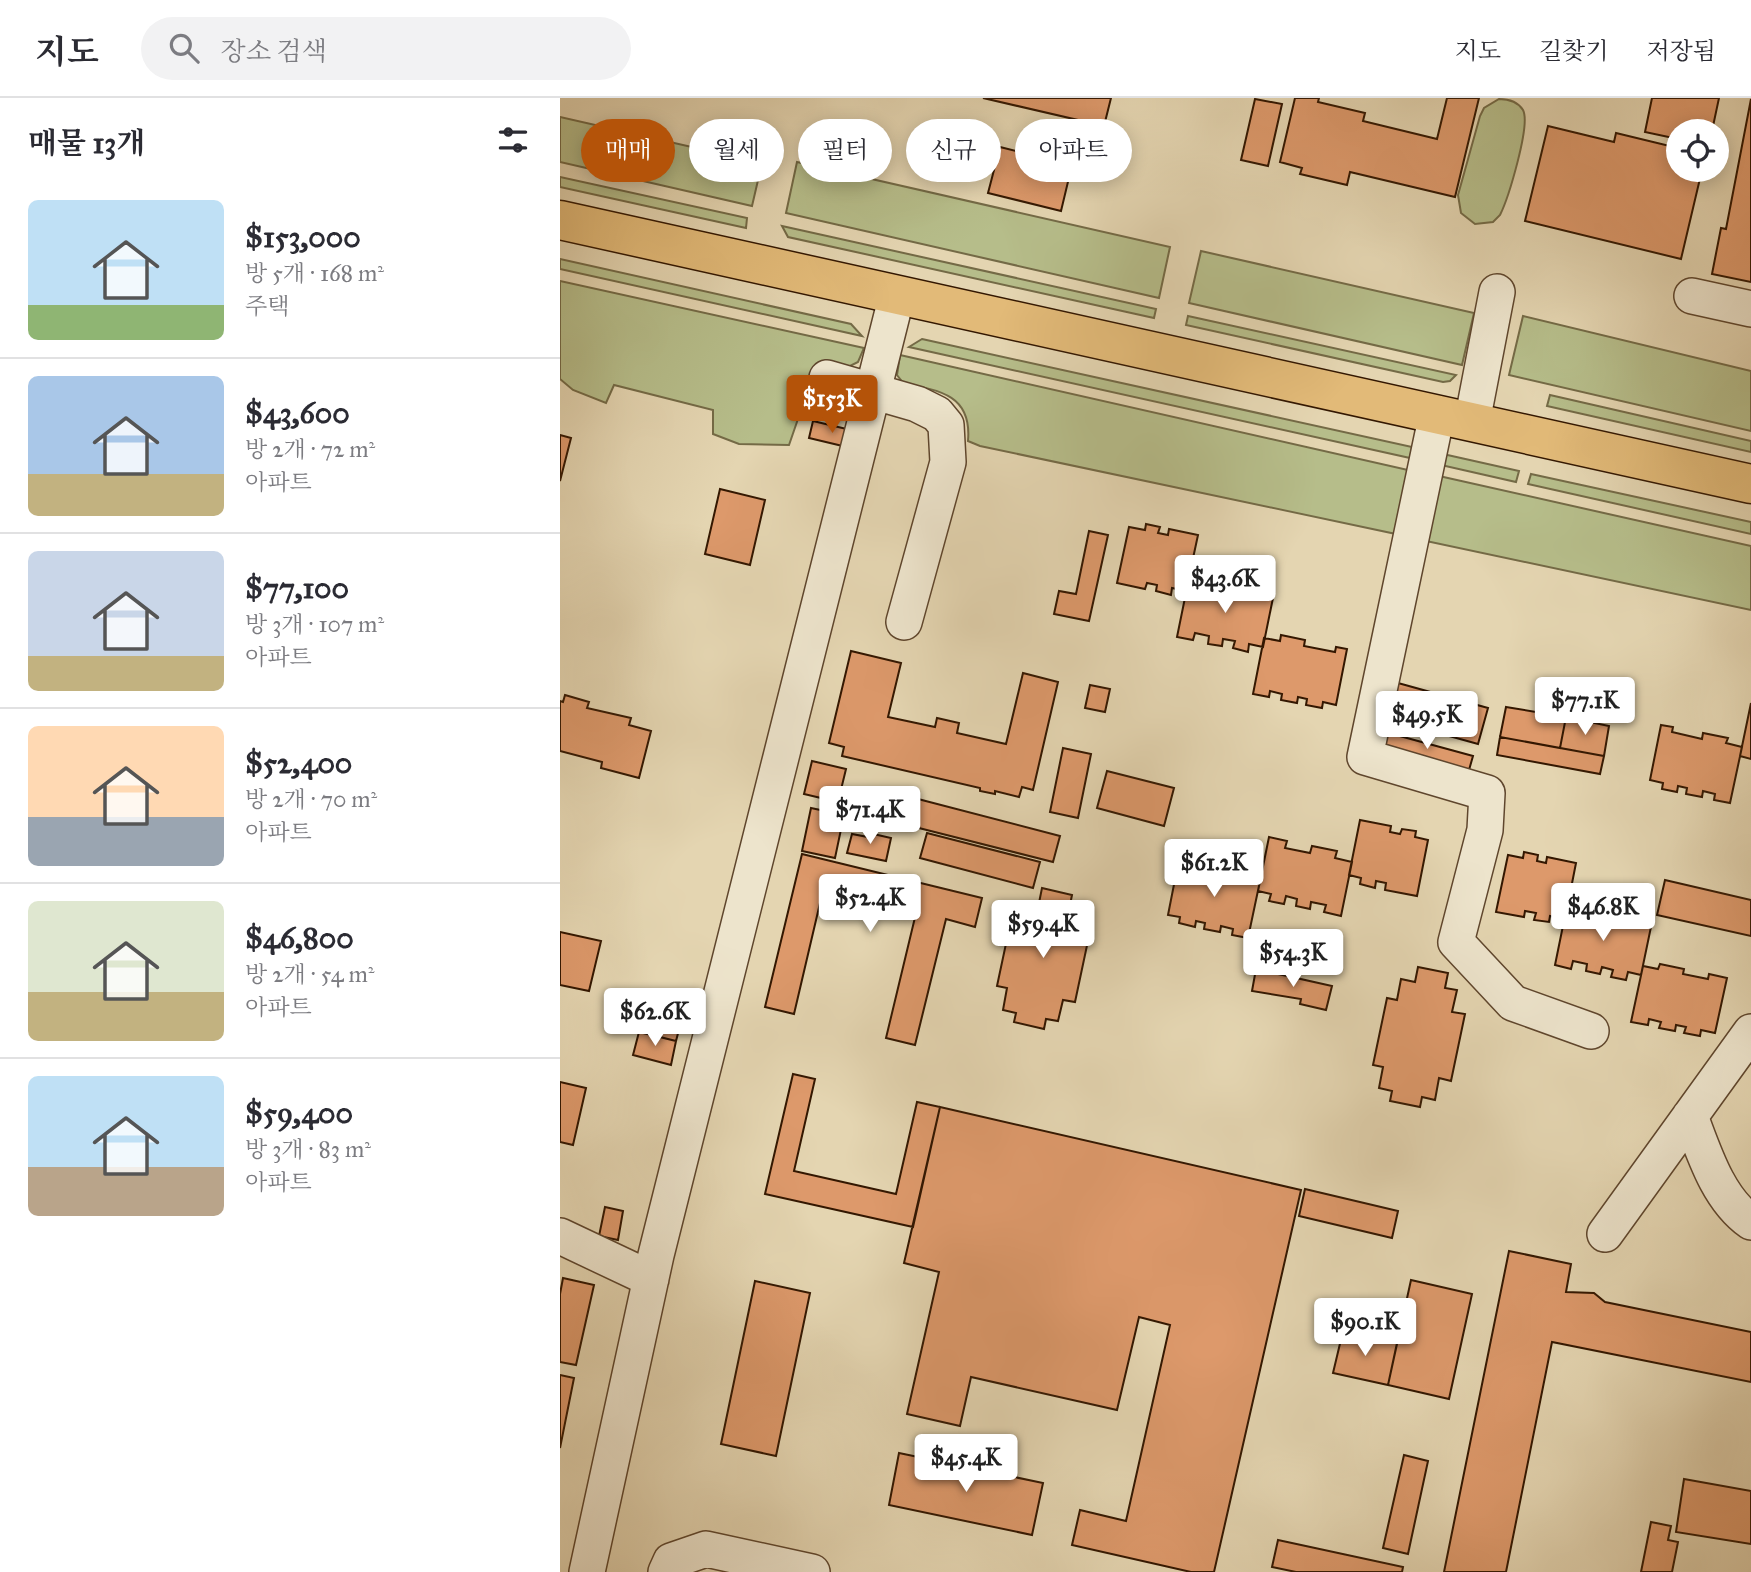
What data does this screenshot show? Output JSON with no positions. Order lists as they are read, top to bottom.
{
  "page": {
    "header": "지도",
    "search": "장소 검색",
    "nav": ["지도", "길찾기", "저장됨"],
    "heading": "매물 13개",
    "chip": [
      "매매",
      "월세",
      "필터",
      "신규",
      "아파트"
    ],
    "list": [
      {
        "name": "$153,000",
        "note": "방 5개 · 168 m² · 주택"
      },
      {
        "name": "$43,600",
        "note": "방 2개 · 72 m² · 아파트"
      },
      {
        "name": "$77,100",
        "note": "방 3개 · 107 m² · 아파트"
      },
      {
        "name": "$52,400",
        "note": "방 2개 · 70 m² · 아파트"
      },
      {
        "name": "$46,800",
        "note": "방 2개 · 54 m² · 아파트"
      },
      {
        "name": "$59,400",
        "note": "방 3개 · 83 m² · 아파트"
      }
    ],
    "price": [
      "$153K",
      "$43.6K",
      "$77.1K",
      "$49.5K",
      "$71.4K",
      "$61.2K",
      "$52.4K",
      "$46.8K",
      "$59.4K",
      "$54.3K",
      "$62.6K",
      "$90.1K",
      "$45.4K"
    ]
  }
}
